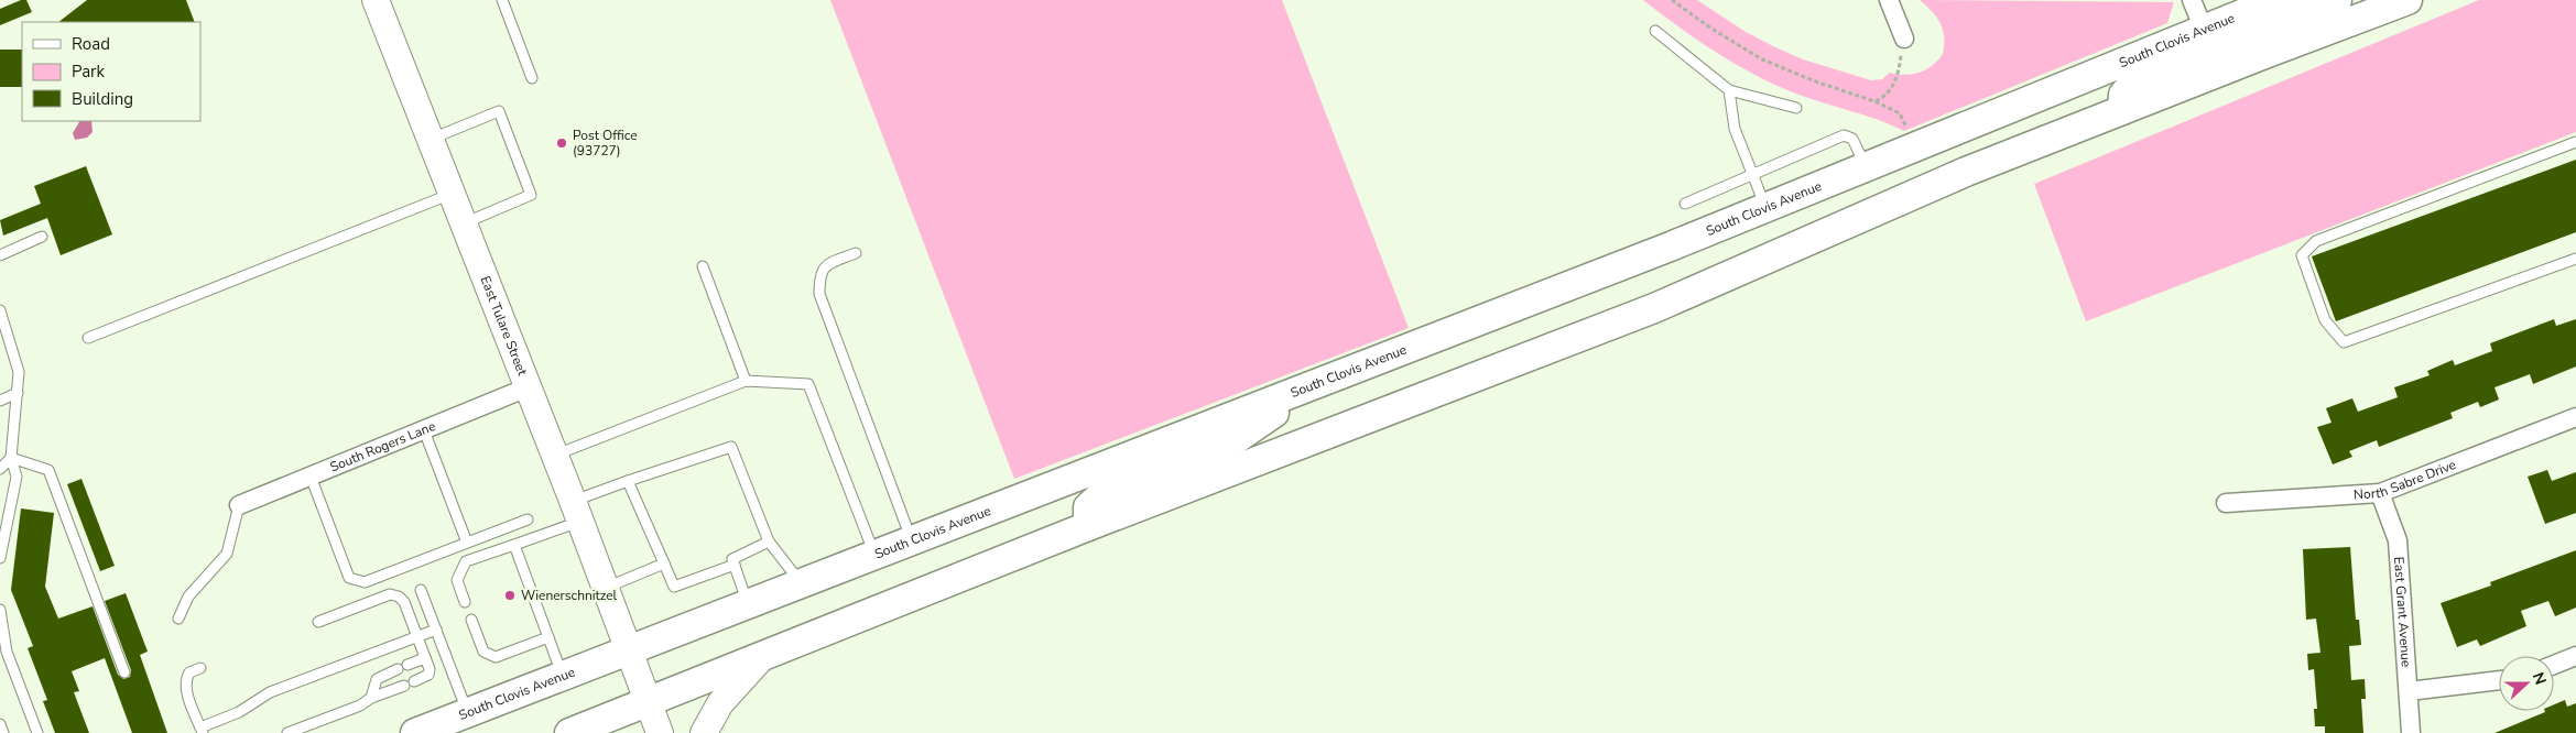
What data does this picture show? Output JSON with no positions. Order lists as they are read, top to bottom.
{
  "streets": {
    "main road": ["South Clovis Avenue", "East Tulare Street"],
    "street": ["South Rogers Lane", "North Sabre Drive", "East Grant Avenue"]
  },
  "crossings": [
    ["South Clovis Avenue", "East Tulare Street"],
    ["East Tulare Street", "South Rogers Lane"],
    ["North Sabre Drive", "East Grant Avenue"]
  ],
  "places": ["Post Office (93727)", "Wienerschnitzel"],
  "legend": ["Road", "Park", "Building"],
  "north": "right"
}
